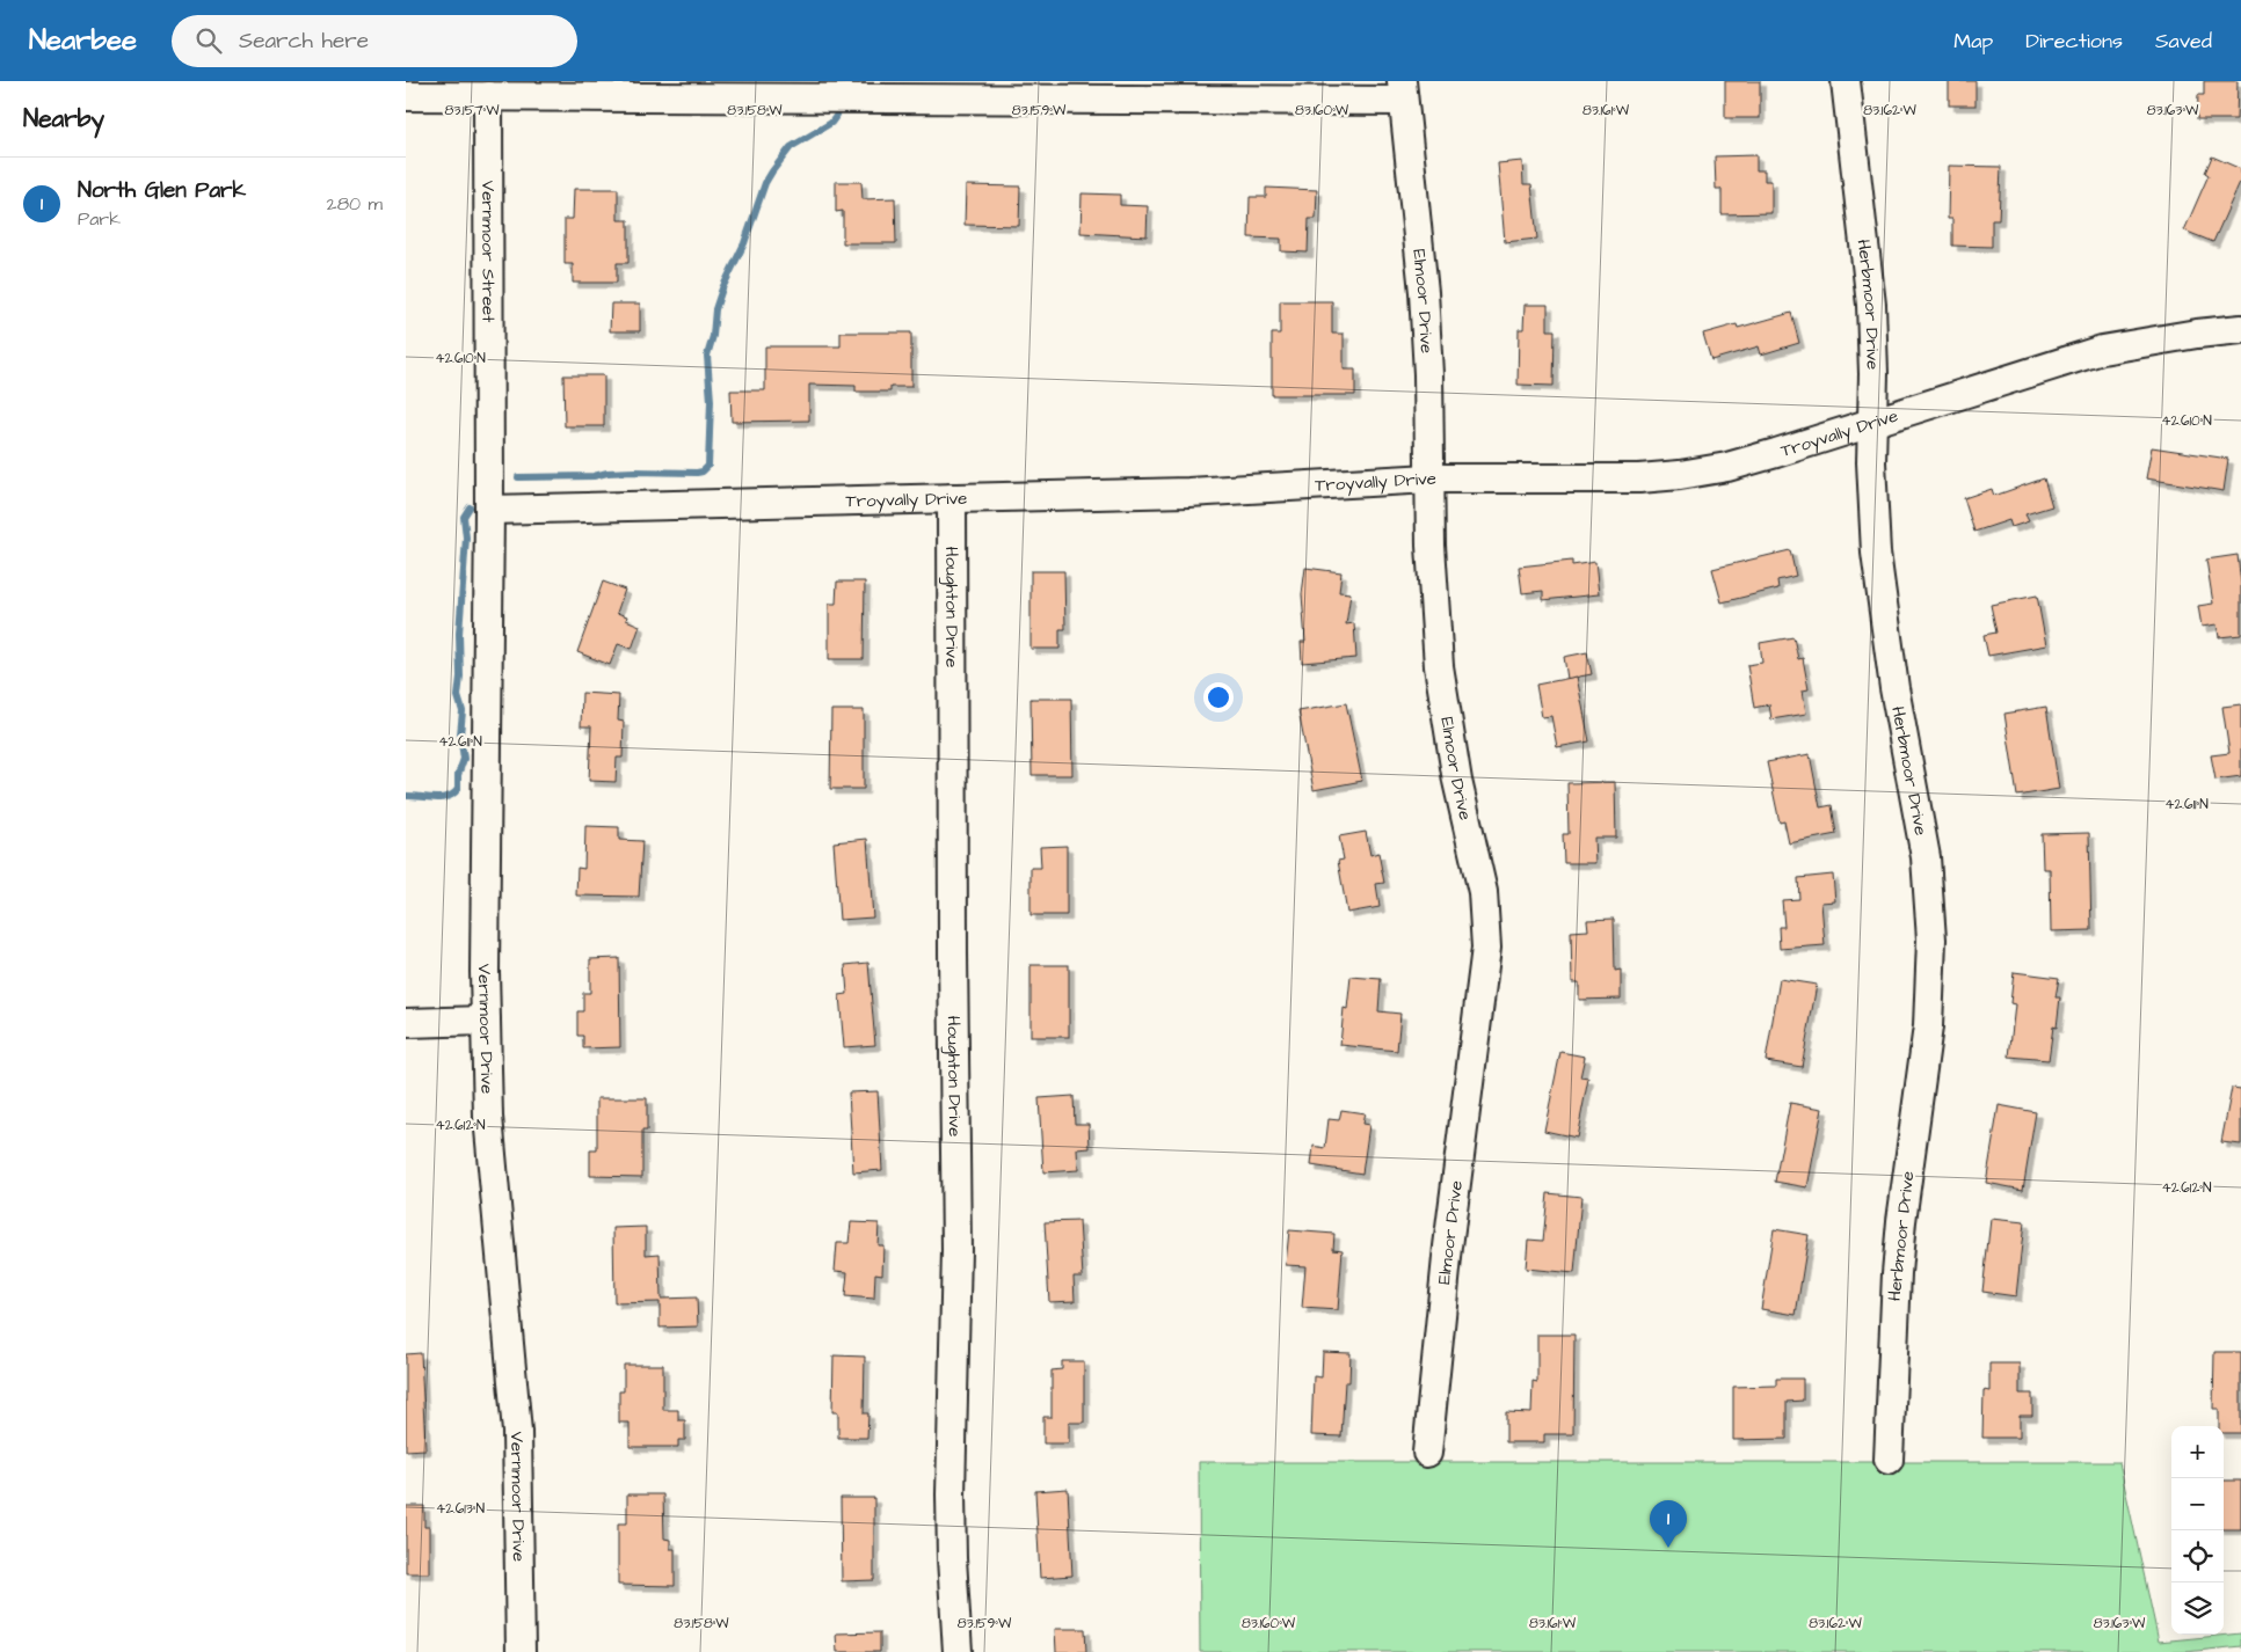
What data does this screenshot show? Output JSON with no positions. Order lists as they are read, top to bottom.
{
  "streets": {
    "street": [
      "Vernmoor Street",
      "Elmoor Drive",
      "Herbmoor Drive",
      "Troyvally Drive",
      "Houghton Drive",
      "Vernmoor Drive"
    ]
  },
  "crossings": [
    ["Vernmoor Street", "Troyvally Drive"],
    ["Vernmoor Street", "Vernmoor Drive"],
    ["Elmoor Drive", "Troyvally Drive"],
    ["Herbmoor Drive", "Troyvally Drive"],
    ["Troyvally Drive", "Houghton Drive"],
    ["Troyvally Drive", "Vernmoor Drive"]
  ],
  "page": {
    "header": "Nearbee",
    "search": "Search here",
    "nav": ["Map", "Directions", "Saved"],
    "heading": "Nearby",
    "list": [
      {
        "mark": "1",
        "name": "North Glen Park",
        "note": "Park",
        "value": "280 m"
      }
    ],
    "map_buttons": ["+", "−"],
    "pins": "1"
  },
  "coordinates": [
    "83.157°W",
    "83.158°W",
    "83.159°W",
    "83.160°W",
    "83.161°W",
    "83.162°W",
    "83.163°W",
    "42.610°N",
    "42.611°N",
    "42.612°N",
    "42.613°N"
  ]
}
